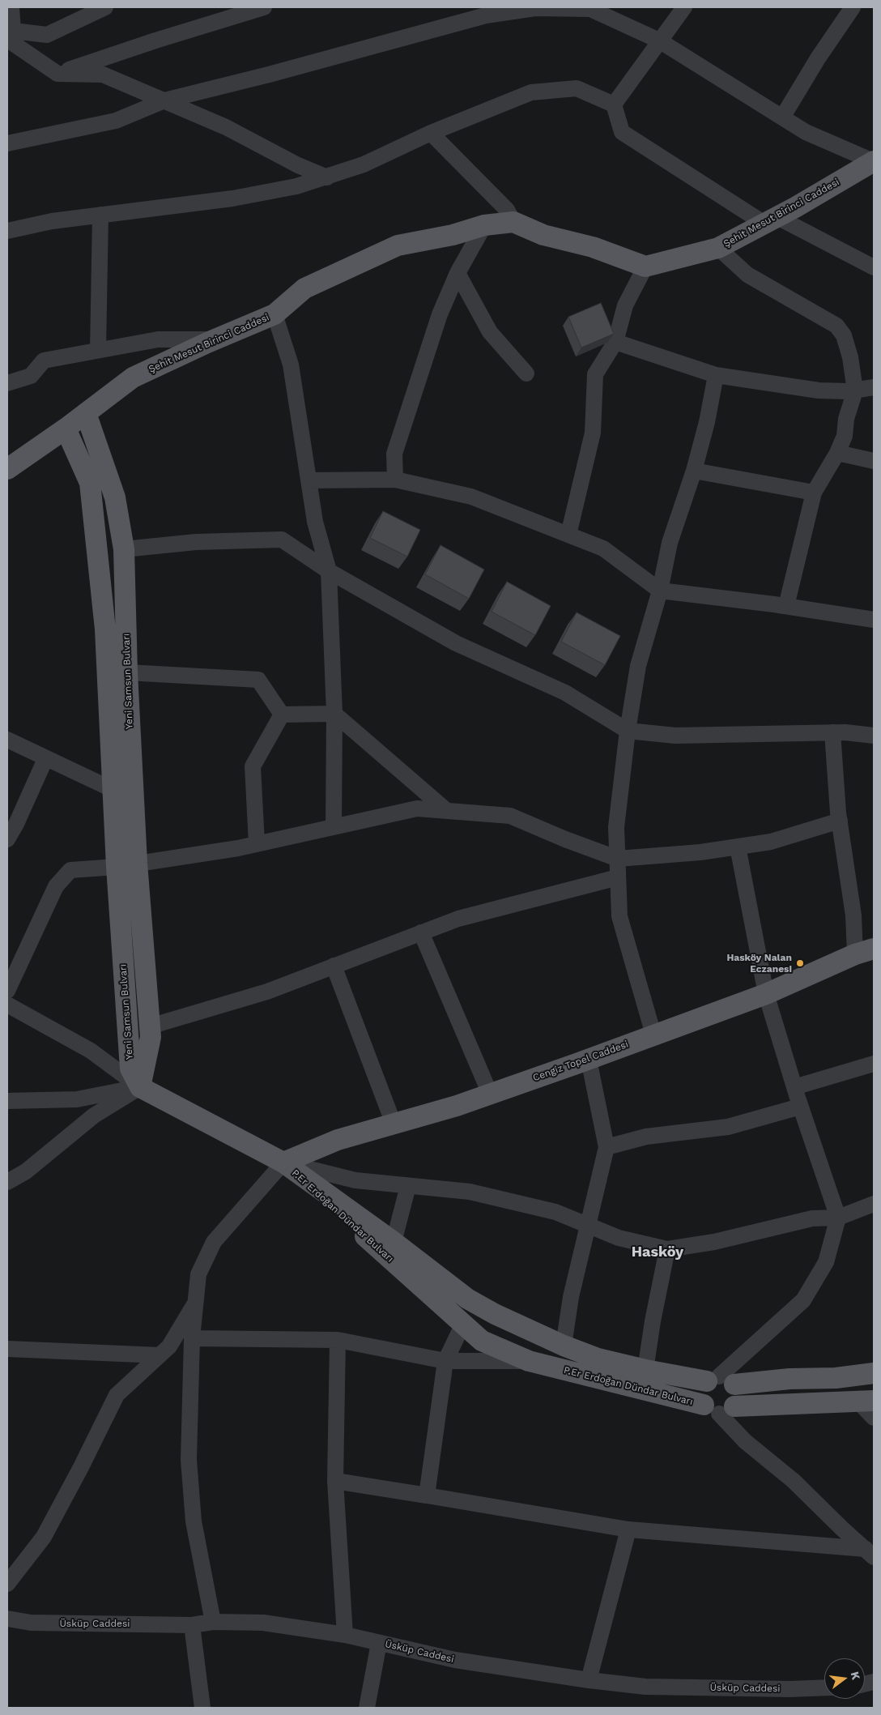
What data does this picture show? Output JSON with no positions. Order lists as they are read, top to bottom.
{
  "streets": {
    "main road": [
      "Şehit Mesut Birinci Caddesi",
      "Yeni Samsun Bulvarı",
      "Cengiz Topel Caddesi",
      "P.Er Erdoğan Dündar Bulvarı"
    ],
    "street": ["Üsküp Caddesi"]
  },
  "crossings": [
    ["Şehit Mesut Birinci Caddesi", "Yeni Samsun Bulvarı"],
    ["Cengiz Topel Caddesi", "P.Er Erdoğan Dündar Bulvarı"]
  ],
  "districts": ["Hasköy"],
  "places": ["Hasköy Nalan Eczanesi"],
  "north": "right"
}
